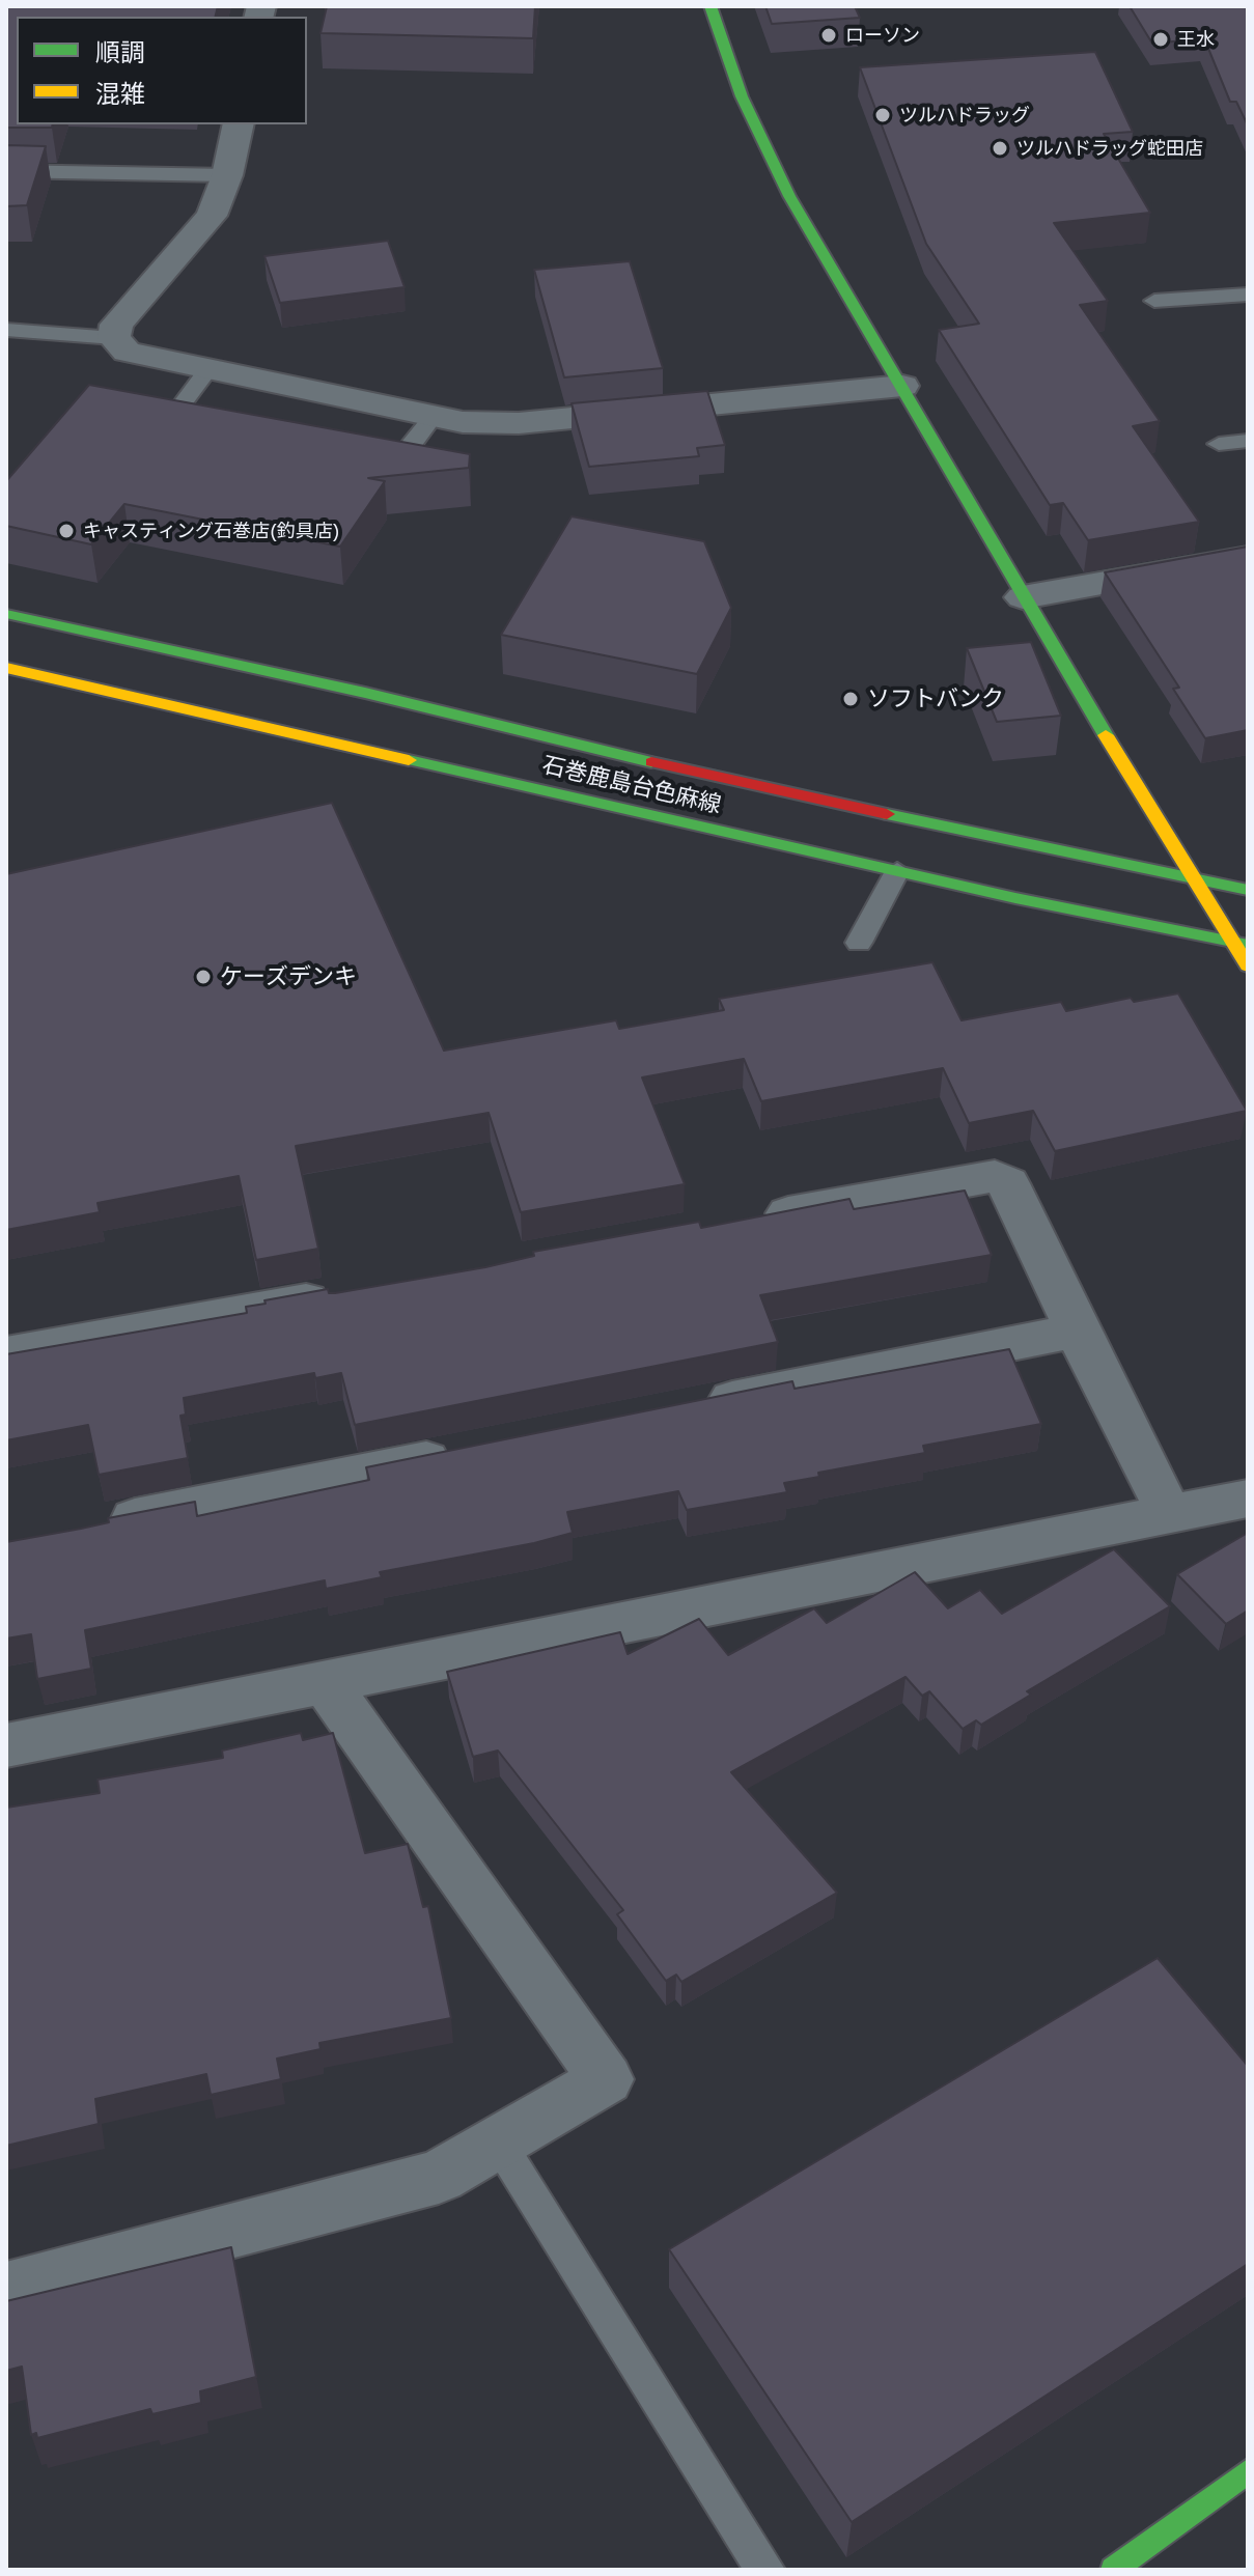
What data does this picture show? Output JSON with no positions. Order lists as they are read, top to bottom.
{
  "streets": {
    "main road": ["石巻鹿島台色麻線"]
  },
  "places": [
    "ローソン",
    "王水",
    "ツルハドラッグ",
    "ツルハドラッグ蛇田店",
    "キャスティング石巻店(釣具店)",
    "ソフトバンク",
    "ケーズデンキ"
  ],
  "legend": ["順調", "混雑"]
}
